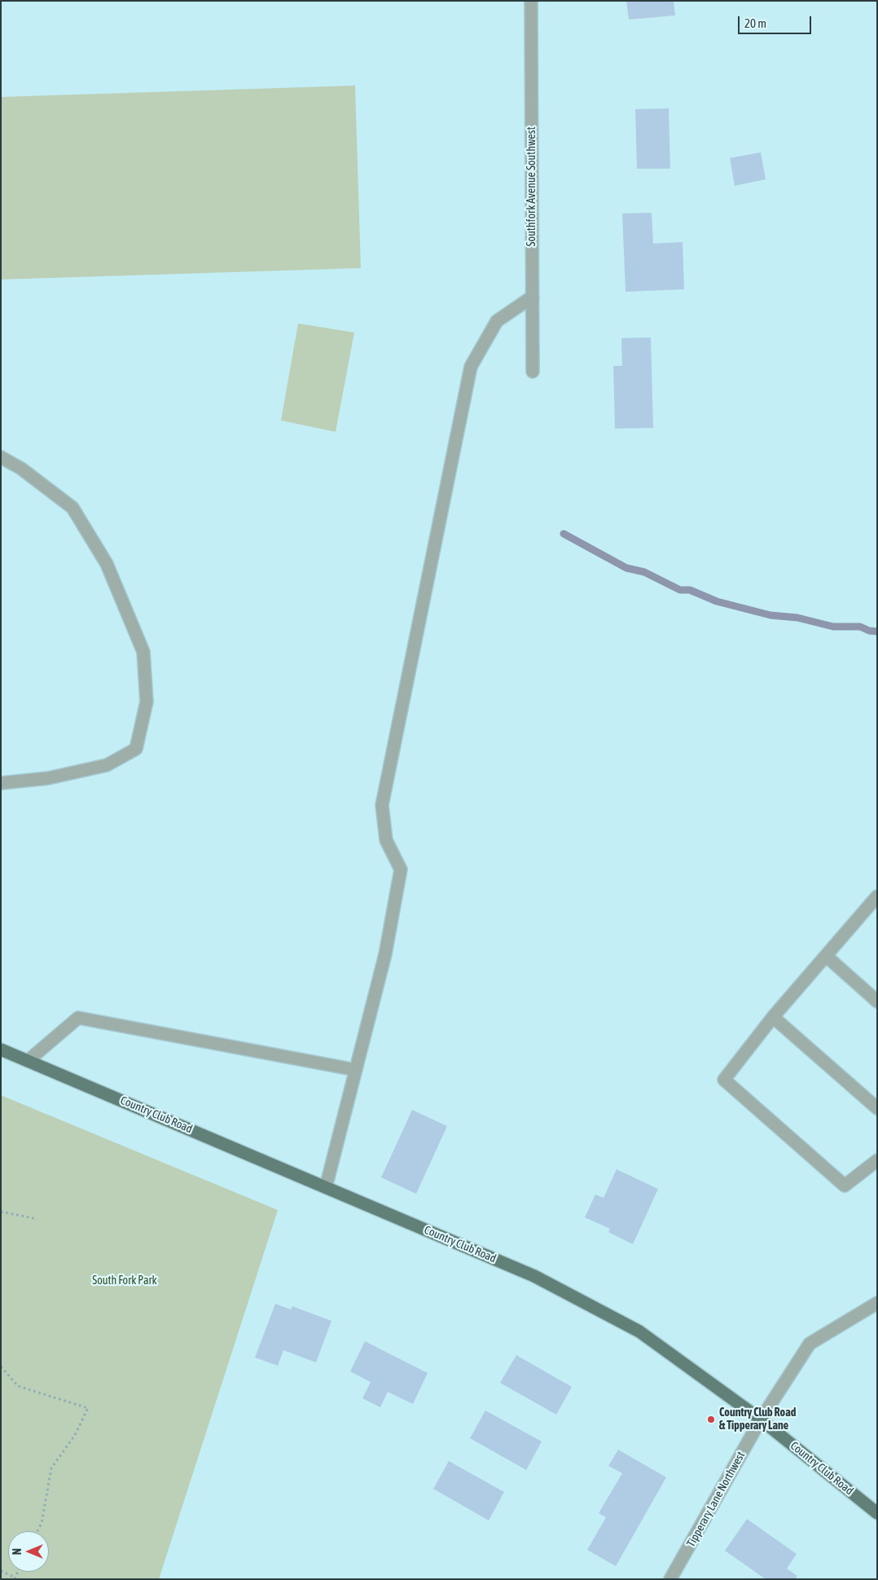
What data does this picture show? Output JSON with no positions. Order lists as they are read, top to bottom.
{
  "streets": {
    "main road": ["Country Club Road"],
    "street": ["Southfork Avenue Southwest", "Tipperary Lane Northwest"]
  },
  "crossings": [
    ["Country Club Road", "Tipperary Lane Northwest"]
  ],
  "parks": ["South Fork Park"],
  "places": ["Country Club Road & Tipperary Lane"],
  "scale_bar": "20 m",
  "north": "left"
}
